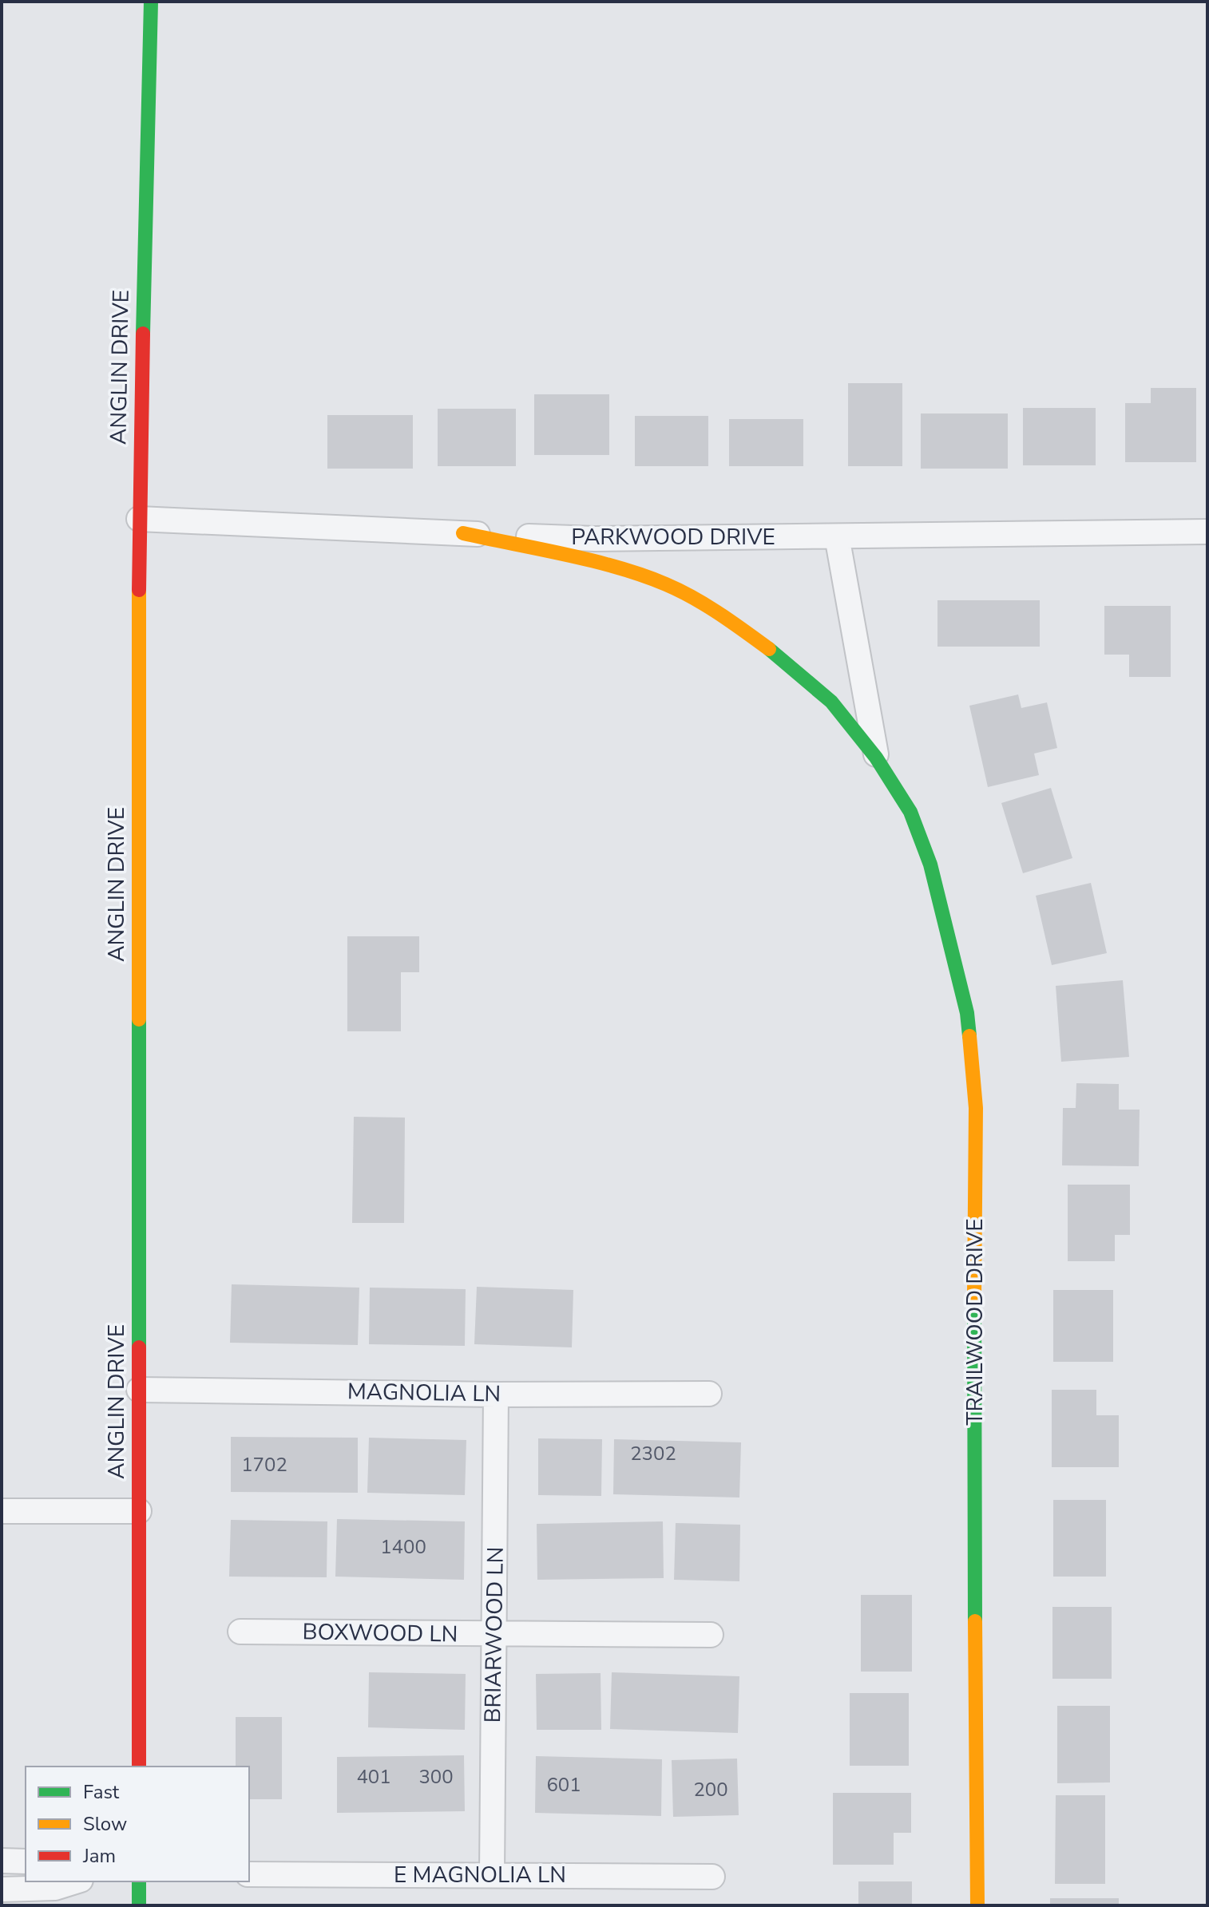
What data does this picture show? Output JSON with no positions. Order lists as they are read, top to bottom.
{
  "streets": {
    "street": [
      "ANGLIN DRIVE",
      "PARKWOOD DRIVE",
      "TRAILWOOD DRIVE",
      "MAGNOLIA LN",
      "BOXWOOD LN",
      "BRIARWOOD LN",
      "E MAGNOLIA LN"
    ]
  },
  "crossings": [
    ["ANGLIN DRIVE", "PARKWOOD DRIVE"],
    ["ANGLIN DRIVE", "MAGNOLIA LN"],
    ["PARKWOOD DRIVE", "TRAILWOOD DRIVE"],
    ["MAGNOLIA LN", "BRIARWOOD LN"],
    ["BOXWOOD LN", "BRIARWOOD LN"],
    ["BRIARWOOD LN", "E MAGNOLIA LN"]
  ],
  "house_numbers": [
    "2302",
    "1702",
    "1400",
    "401",
    "300",
    "601",
    "200"
  ],
  "legend": ["Fast", "Slow", "Jam"]
}
